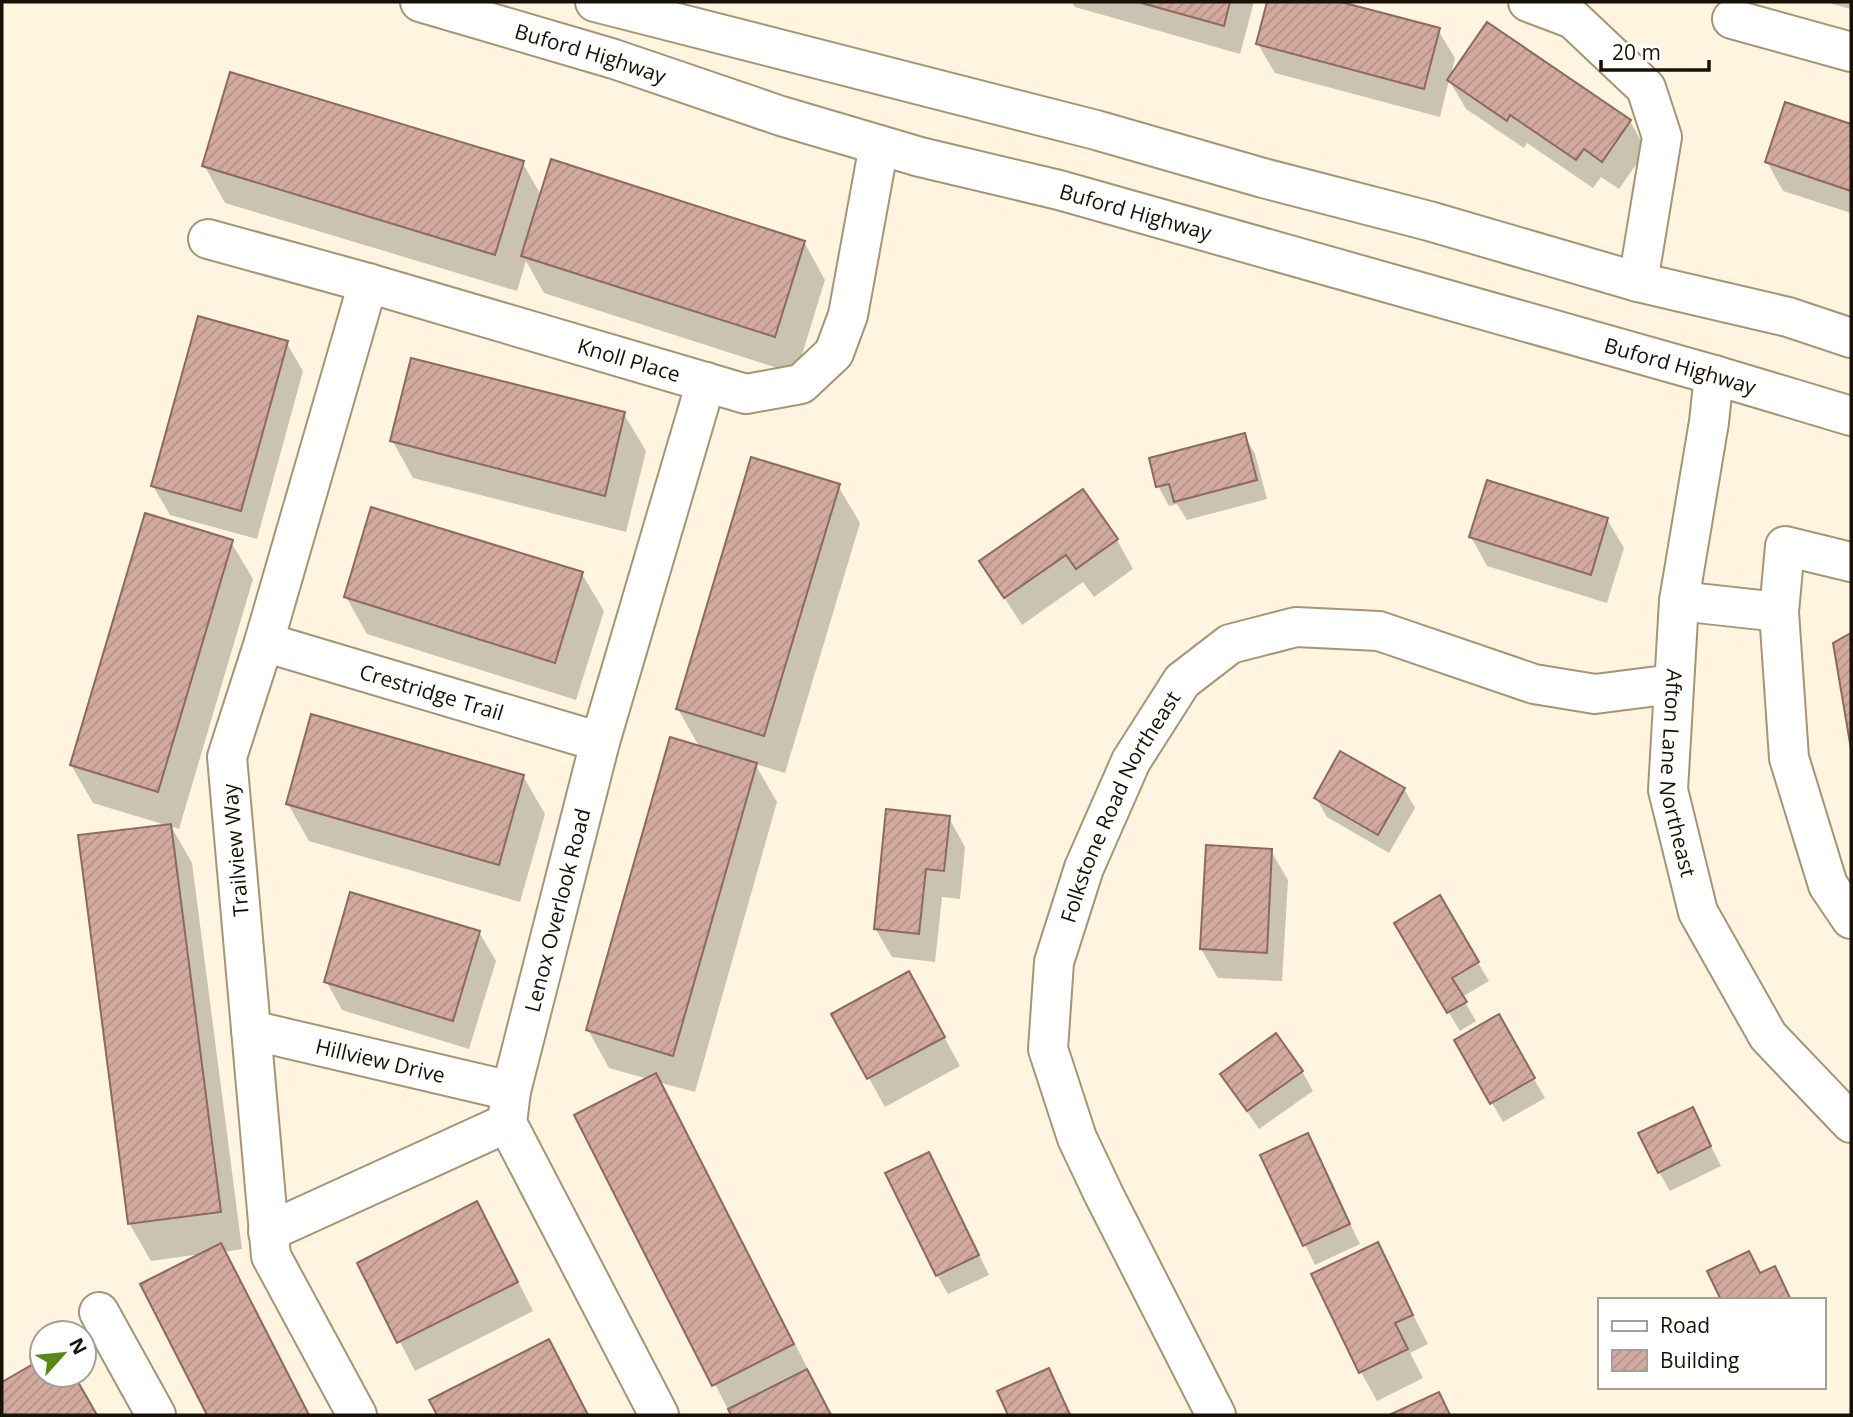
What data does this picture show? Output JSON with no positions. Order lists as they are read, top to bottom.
{
  "streets": {
    "street": [
      "Buford Highway",
      "Knoll Place",
      "Crestridge Trail",
      "Afton Lane Northeast",
      "Folkstone Road Northeast",
      "Trailview Way",
      "Lenox Overlook Road",
      "Hillview Drive"
    ]
  },
  "crossings": [
    ["Buford Highway", "Knoll Place"],
    ["Buford Highway", "Afton Lane Northeast"],
    ["Knoll Place", "Trailview Way"],
    ["Knoll Place", "Lenox Overlook Road"],
    ["Crestridge Trail", "Trailview Way"],
    ["Crestridge Trail", "Lenox Overlook Road"],
    ["Afton Lane Northeast", "Folkstone Road Northeast"],
    ["Trailview Way", "Hillview Drive"],
    ["Lenox Overlook Road", "Hillview Drive"]
  ],
  "legend": ["Road", "Building"],
  "scale_bar": "20 m",
  "north": "top right"
}
